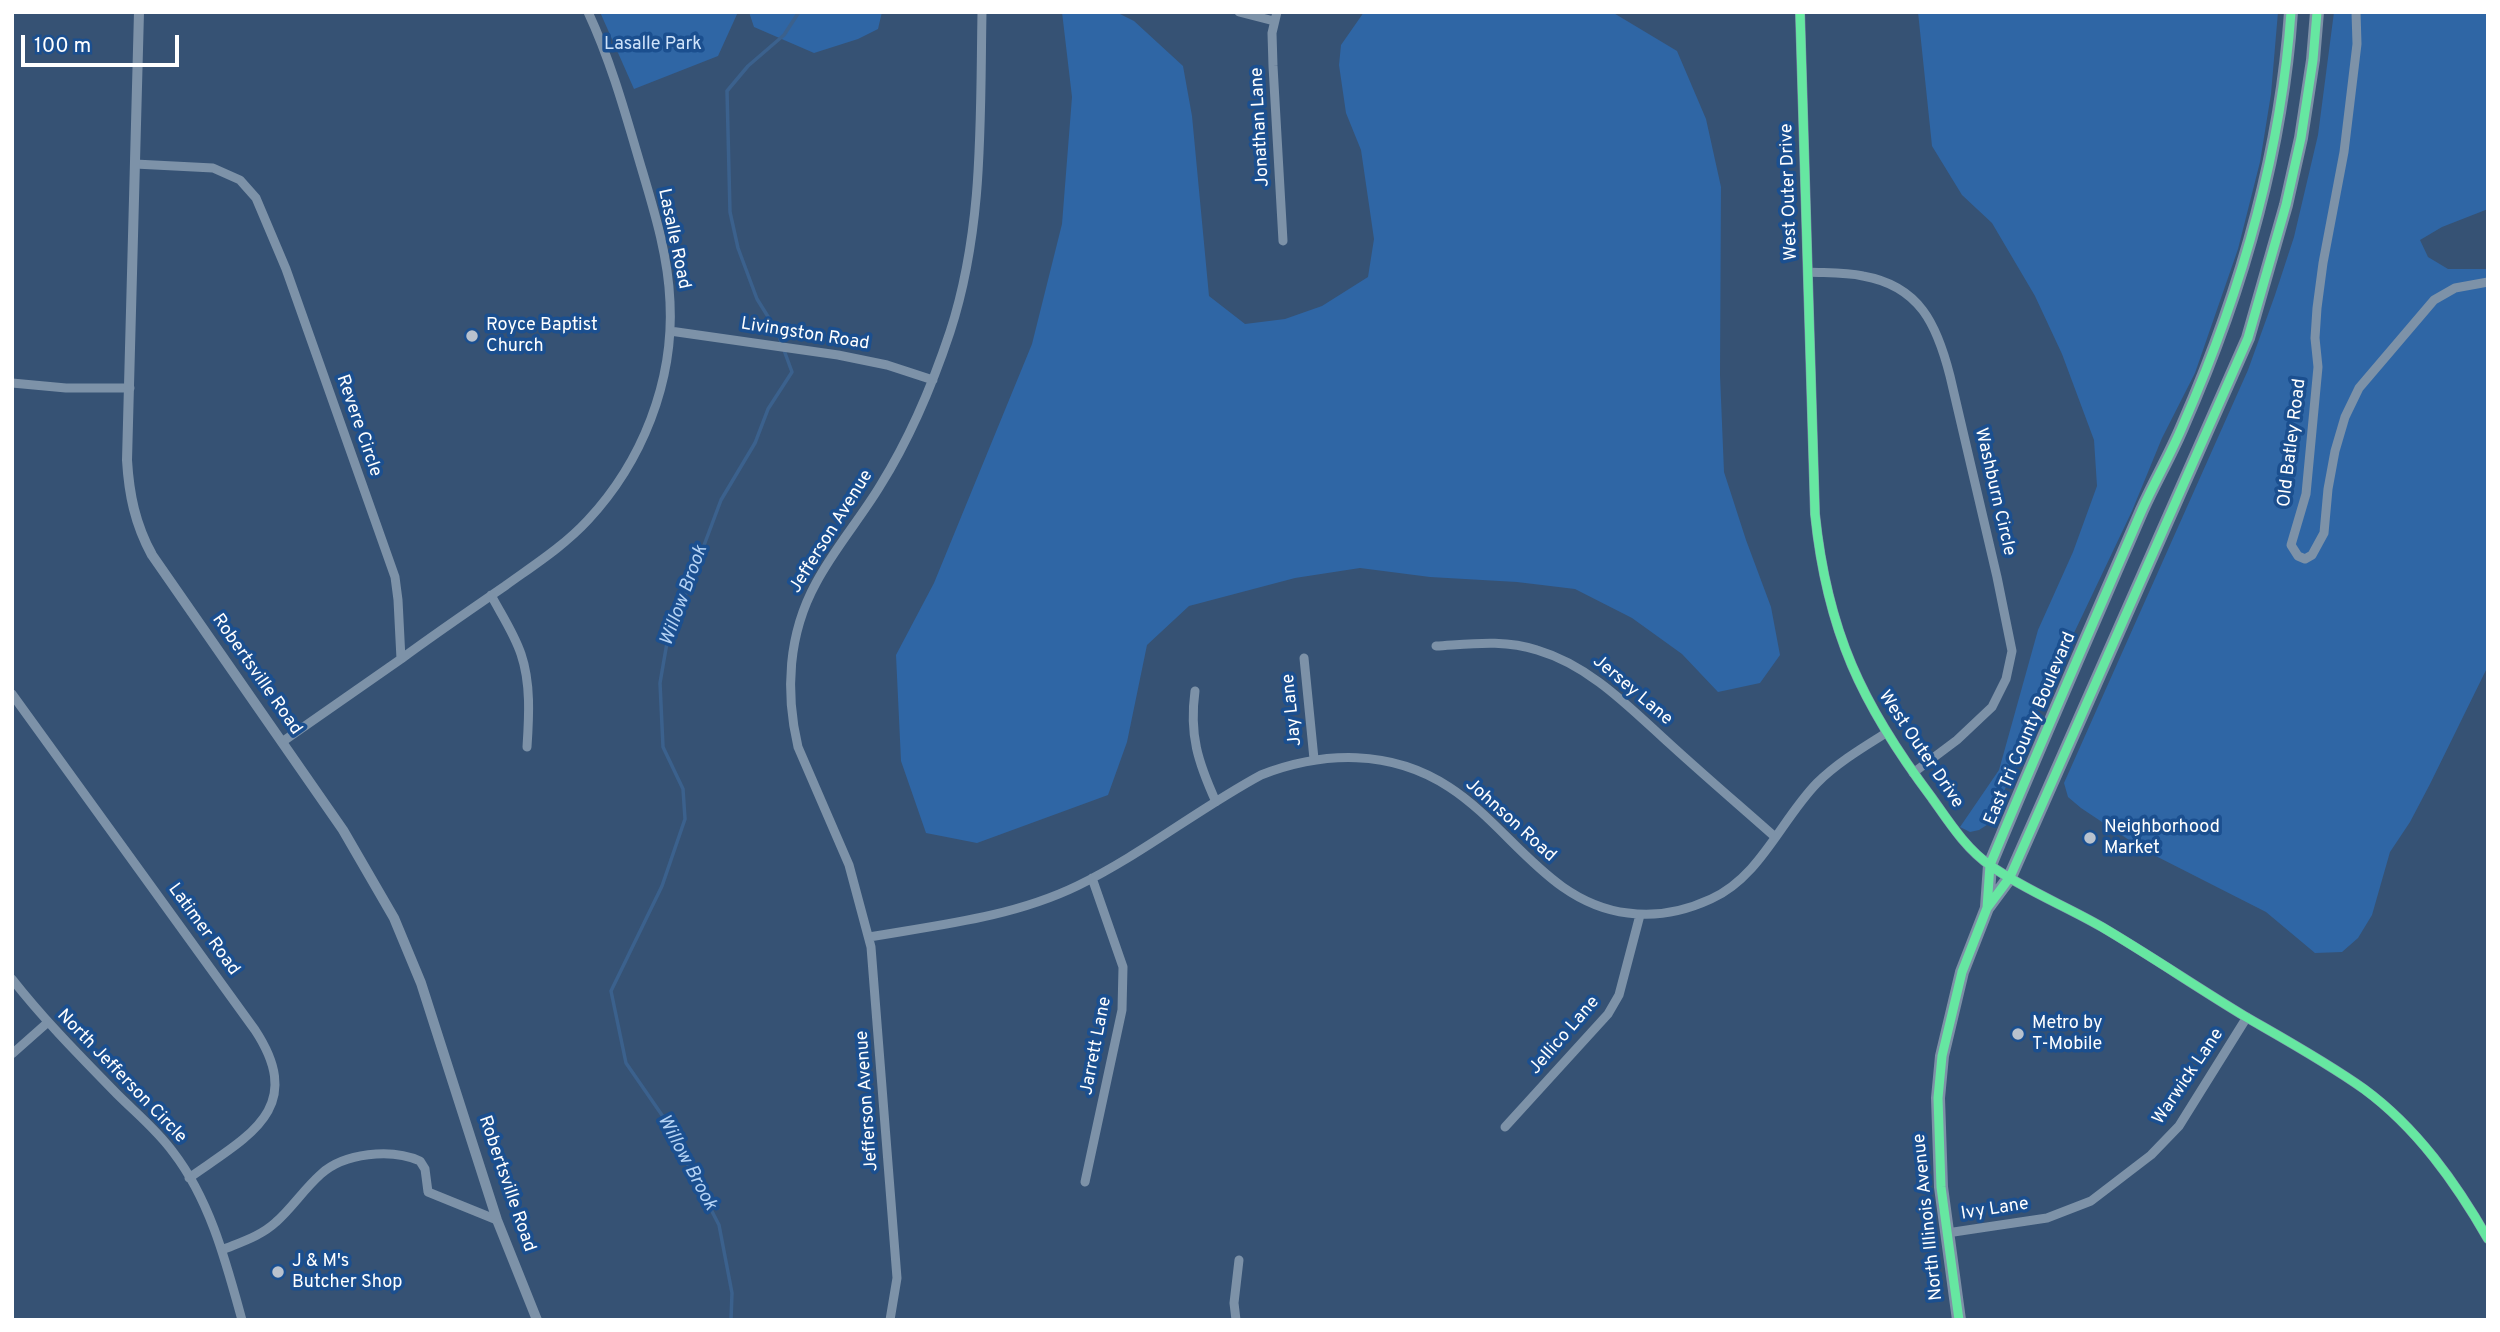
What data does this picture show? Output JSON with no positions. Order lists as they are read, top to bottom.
{
  "streets": {
    "highway": ["East Tri County Boulevard", "North Illinois Avenue"],
    "street": [
      "Jonathan Lane",
      "West Outer Drive",
      "Lasalle Road",
      "Livingston Road",
      "Revere Circle",
      "Old Batley Road",
      "Washburn Circle",
      "Jefferson Avenue",
      "Robertsville Road",
      "Jersey Lane",
      "Jay Lane",
      "Johnson Road",
      "Latimer Road",
      "Jellico Lane",
      "Jarrett Lane",
      "North Jefferson Circle",
      "Warwick Lane",
      "Ivy Lane"
    ]
  },
  "crossings": [
    ["West Outer Drive", "Washburn Circle"],
    ["West Outer Drive", "East Tri County Boulevard"],
    ["West Outer Drive", "Johnson Road"],
    ["West Outer Drive", "Warwick Lane"],
    ["Lasalle Road", "Livingston Road"],
    ["Lasalle Road", "Revere Circle"],
    ["Livingston Road", "Jefferson Avenue"],
    ["Revere Circle", "Robertsville Road"],
    ["Jefferson Avenue", "Johnson Road"],
    ["Jersey Lane", "Johnson Road"],
    ["Jay Lane", "Johnson Road"],
    ["East Tri County Boulevard", "North Illinois Avenue"],
    ["Johnson Road", "Jellico Lane"],
    ["Johnson Road", "Jarrett Lane"],
    ["Latimer Road", "North Jefferson Circle"],
    ["Warwick Lane", "Ivy Lane"],
    ["Ivy Lane", "North Illinois Avenue"]
  ],
  "water": ["Willow Brook"],
  "parks": ["Lasalle Park"],
  "places": [
    "Royce Baptist Church",
    "Neighborhood Market",
    "Metro by T-Mobile",
    "J & M's Butcher Shop"
  ],
  "scale_bar": "100 m"
}
